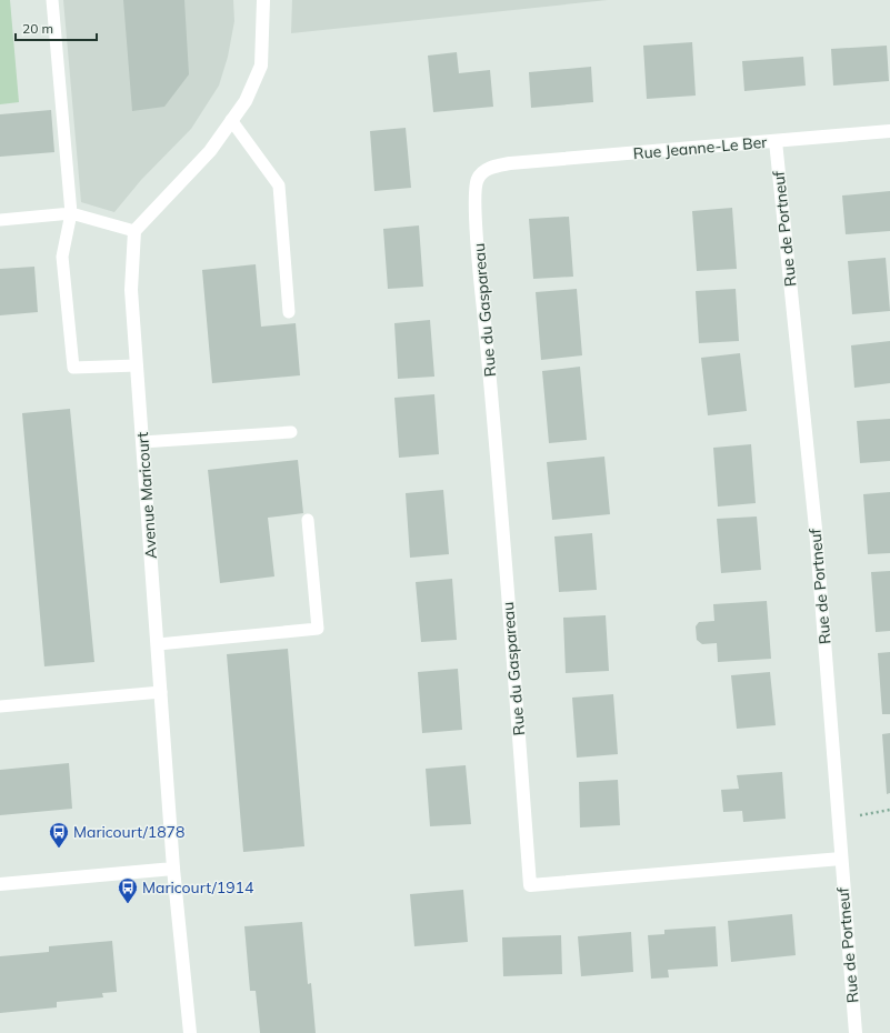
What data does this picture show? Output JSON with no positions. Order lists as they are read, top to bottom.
{
  "streets": {
    "street": [
      "Rue Jeanne-Le Ber",
      "Rue de Portneuf",
      "Rue du Gaspareau",
      "Avenue Maricourt"
    ]
  },
  "crossings": [
    ["Rue Jeanne-Le Ber", "Rue de Portneuf"],
    ["Rue Jeanne-Le Ber", "Rue du Gaspareau"],
    ["Rue de Portneuf", "Rue du Gaspareau"]
  ],
  "places": {
    "bus stop": ["Maricourt/1878", "Maricourt/1914"]
  },
  "scale_bar": "20 m"
}
